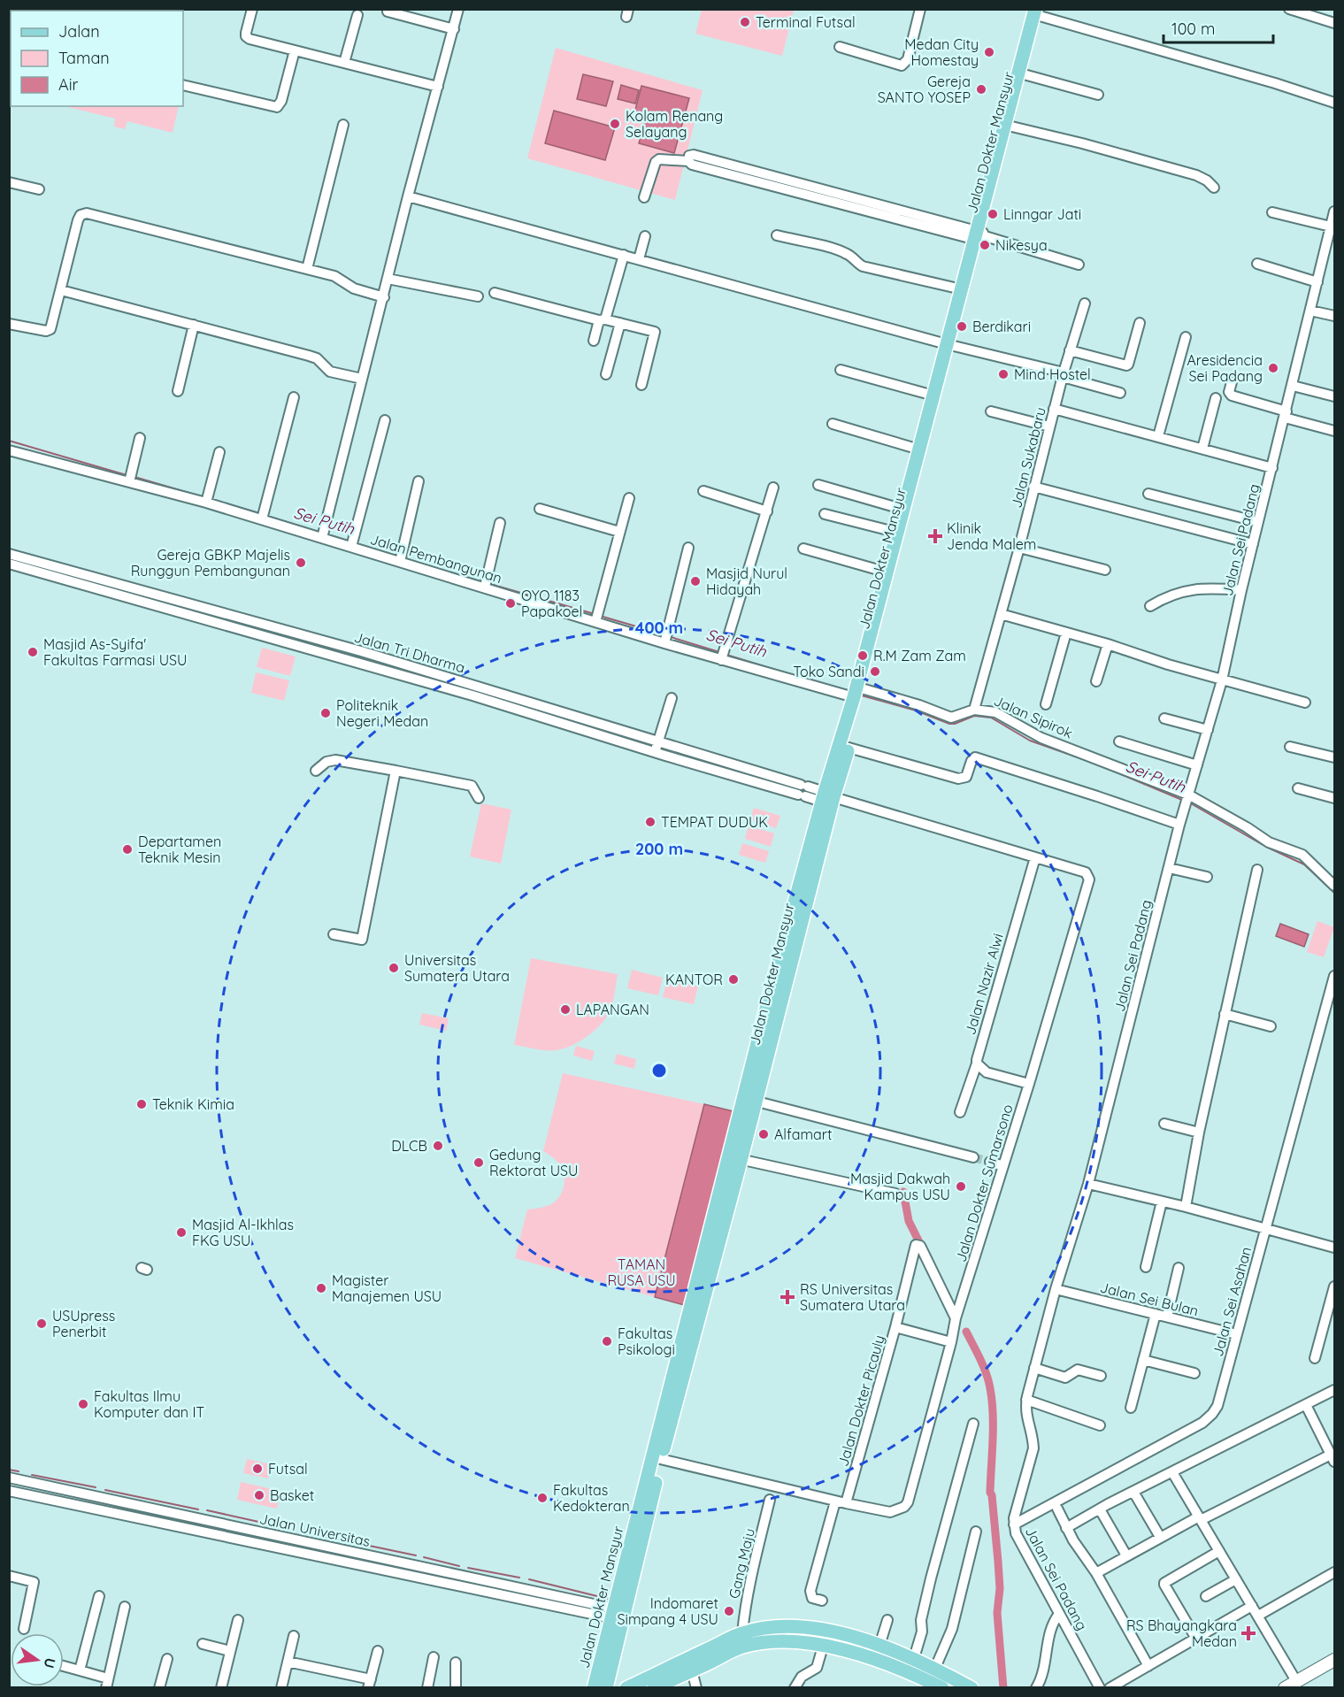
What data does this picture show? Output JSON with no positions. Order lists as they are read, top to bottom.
{
  "streets": {
    "main road": ["Jalan Dokter Mansyur"],
    "street": [
      "Jalan Sukabaru",
      "Jalan Sei Padang",
      "Jalan Pembangunan",
      "Jalan Tri Dharma",
      "Jalan Sipirok",
      "Jalan Nazir Alwi",
      "Jalan Dokter Sumarsono",
      "Jalan Sei Bulan",
      "Jalan Sei Asahan",
      "Jalan Dokter Picauly",
      "Jalan Universitas",
      "Gang Maju"
    ]
  },
  "crossings": [
    ["Jalan Dokter Mansyur", "Jalan Pembangunan"],
    ["Jalan Dokter Mansyur", "Jalan Tri Dharma"],
    ["Jalan Dokter Mansyur", "Jalan Sipirok"],
    ["Jalan Dokter Mansyur", "Jalan Dokter Sumarsono"],
    ["Jalan Dokter Mansyur", "Jalan Universitas"],
    ["Jalan Sukabaru", "Jalan Sipirok"],
    ["Jalan Sei Padang", "Jalan Sipirok"],
    ["Jalan Sei Padang", "Jalan Sei Bulan"],
    ["Jalan Sei Padang", "Jalan Sei Asahan"],
    ["Jalan Pembangunan", "Jalan Sipirok"],
    ["Jalan Tri Dharma", "Jalan Dokter Sumarsono"],
    ["Jalan Nazir Alwi", "Jalan Dokter Sumarsono"],
    ["Jalan Dokter Sumarsono", "Jalan Dokter Picauly"],
    ["Jalan Sei Bulan", "Jalan Sei Asahan"]
  ],
  "water": ["Sei Putih"],
  "parks": ["TAMAN RUSA USU"],
  "places": {
    "other": [
      "Terminal Futsal",
      "Medan City Homestay",
      "Gereja SANTO YOSEP",
      "Kolam Renang Selayang",
      "Linngar Jati",
      "Nikesya",
      "Berdikari",
      "Aresidencia Sei Padang",
      "Mind Hostel",
      "Gereja GBKP Majelis Runggun Pembangunan",
      "Masjid Nurul Hidayah",
      "OYO 1183 Papakoel",
      "Masjid As-Syifa' Fakultas Farmasi USU",
      "R.M Zam Zam",
      "Toko Sandi",
      "Politeknik Negeri Medan",
      "TEMPAT DUDUK",
      "Departamen Teknik Mesin",
      "Universitas Sumatera Utara",
      "KANTOR",
      "LAPANGAN",
      "Teknik Kimia",
      "Alfamart",
      "DLCB",
      "Gedung Rektorat USU",
      "Masjid Dakwah Kampus USU",
      "Masjid Al-Ikhlas FKG USU",
      "Magister Manajemen USU",
      "USUpress Penerbit",
      "Fakultas Psikologi",
      "Fakultas Ilmu Komputer dan IT",
      "Futsal",
      "Basket",
      "Fakultas Kedokteran",
      "Indomaret Simpang 4 USU"
    ],
    "health": ["Klinik Jenda Malem", "RS Universitas Sumatera Utara", "RS Bhayangkara Medan"]
  },
  "legend": ["Jalan", "Taman", "Air"],
  "scale_bar": "100 m",
  "north": "right",
  "rings": ["400 m", "200 m"]
}
